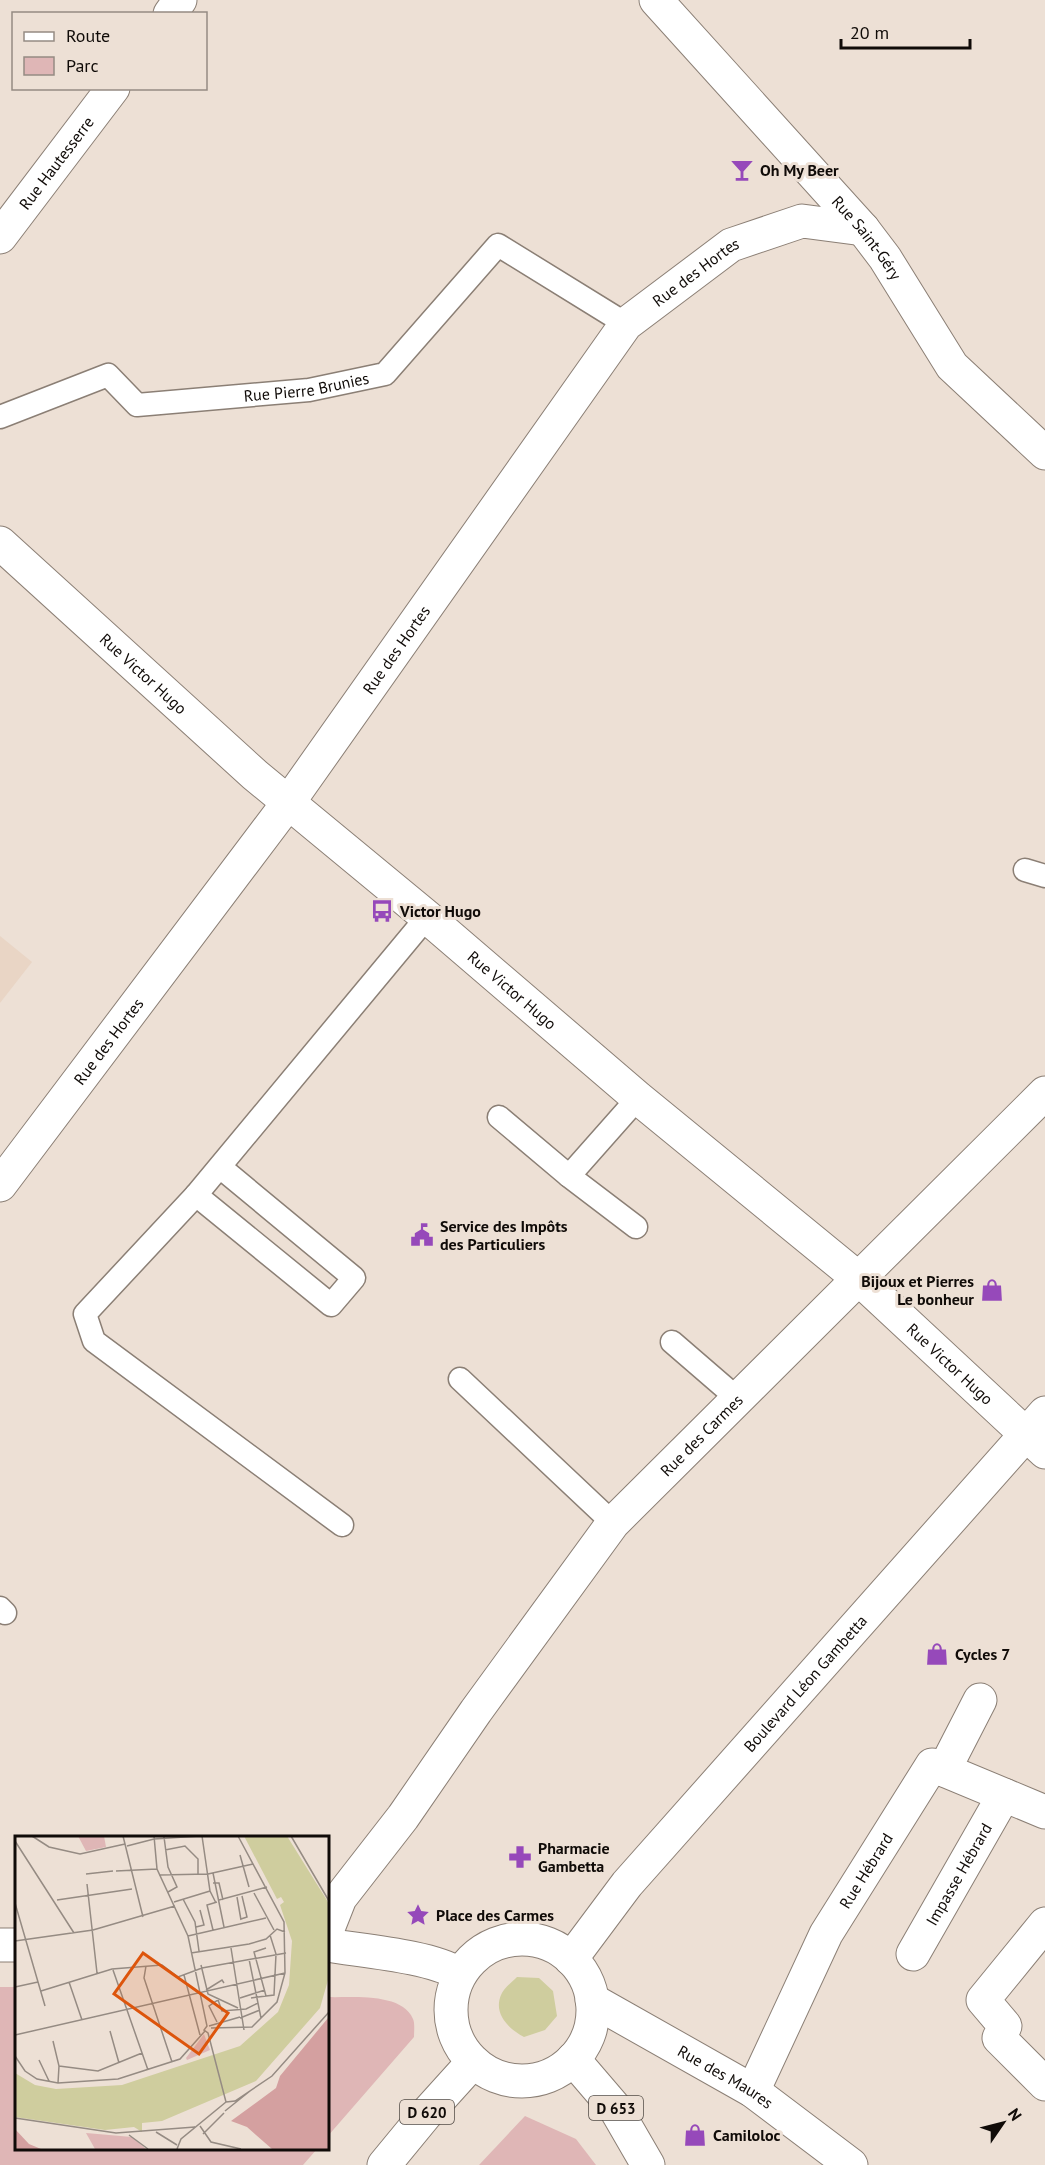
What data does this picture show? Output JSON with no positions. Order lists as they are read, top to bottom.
{
  "streets": {
    "street": [
      "Rue Hautesserre",
      "Rue Saint-Géry",
      "Rue des Hortes",
      "Rue Victor Hugo",
      "Rue des Carmes",
      "Boulevard Léon Gambetta",
      "Rue Hébrard",
      "Impasse Hébrard",
      "Rue des Maures",
      "D 653",
      "D 620"
    ],
    "lane": ["Rue Pierre Brunies"]
  },
  "crossings": [
    ["Rue Saint-Géry", "Rue des Hortes"],
    ["Rue des Hortes", "Rue Pierre Brunies"],
    ["Rue des Hortes", "Rue Victor Hugo"],
    ["Rue Victor Hugo", "Rue des Carmes"],
    ["Rue Victor Hugo", "Boulevard Léon Gambetta"],
    ["Boulevard Léon Gambetta", "Rue des Maures"],
    ["Boulevard Léon Gambetta", "D 653"],
    ["Boulevard Léon Gambetta", "D 620"],
    ["Rue Hébrard", "Rue des Maures"],
    ["Rue des Maures", "D 653"],
    ["Rue des Maures", "D 620"],
    ["D 653", "D 620"]
  ],
  "places": {
    "bar": ["Oh My Beer"],
    "bus stop": ["Victor Hugo"],
    "public building": ["Service des Impôts des Particuliers"],
    "shop": ["Bijoux et Pierres Le bonheur", "Cycles 7", "Camiloloc"],
    "pharmacy": ["Pharmacie Gambetta"],
    "place": ["Place des Carmes"]
  },
  "legend": ["Route", "Parc"],
  "scale_bar": "20 m",
  "north": "top right"
}
